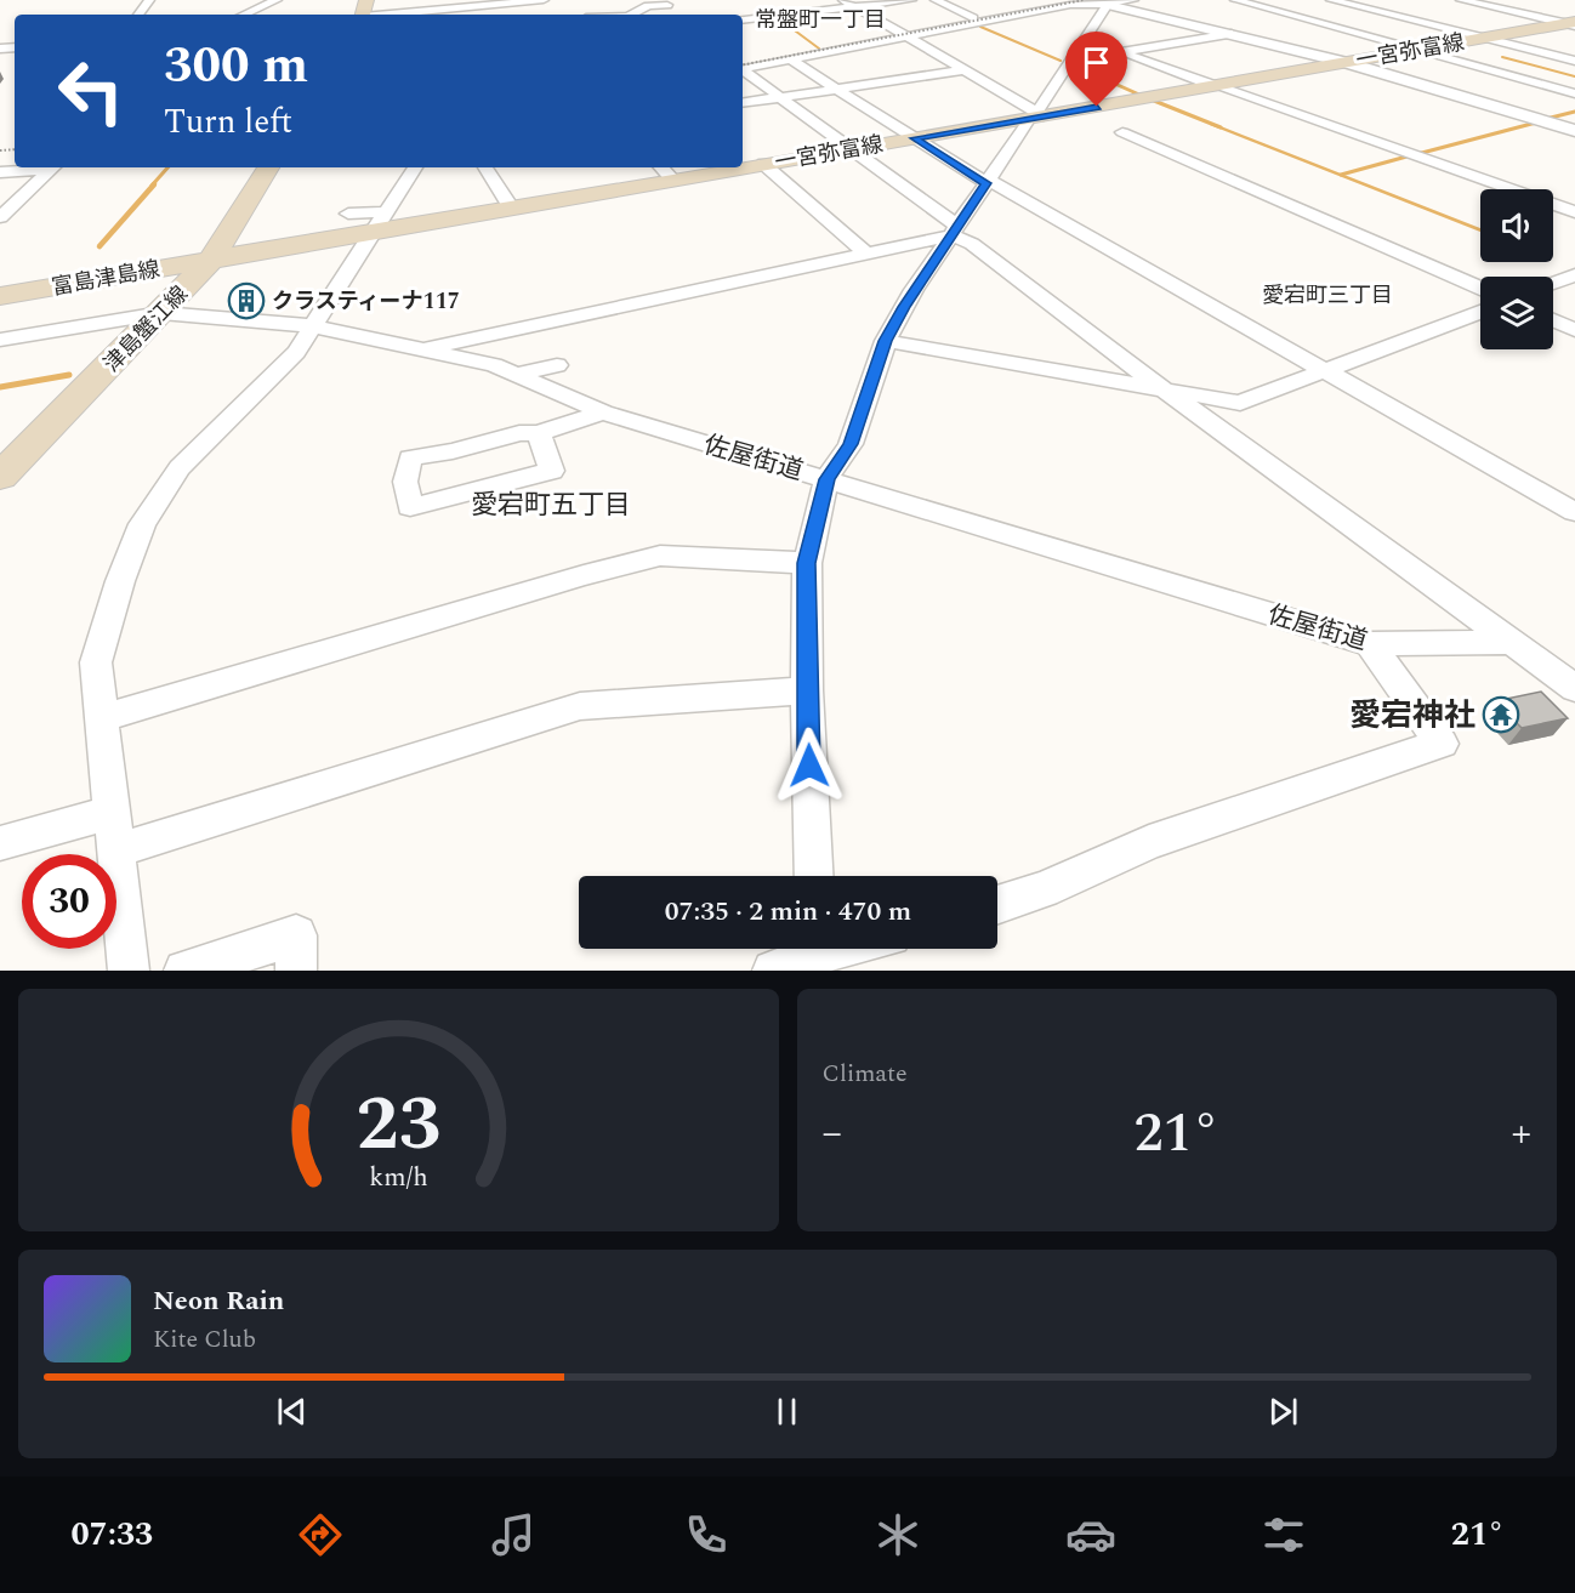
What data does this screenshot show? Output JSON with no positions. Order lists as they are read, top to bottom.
{
  "streets": {
    "main road": ["一宮弥富線", "富島津島線", "津島蟹江線"],
    "street": ["佐屋街道"]
  },
  "crossings": [
    ["一宮弥富線", "富島津島線"],
    ["一宮弥富線", "津島蟹江線"],
    ["富島津島線", "津島蟹江線"],
    ["津島蟹江線", "佐屋街道"]
  ],
  "districts": ["常盤町一丁目", "愛宕町三丁目", "愛宕町五丁目"],
  "places": {
    "building": ["クラスティーナ117"],
    "temple": ["愛宕神社"]
  },
  "page": {
    "turn": ["300 m", "Turn left"],
    "limit": "30",
    "trip": "07:35 · 2 min · 470 m",
    "tile": "Climate",
    "heat": ["−", "21°", "+"],
    "song": ["Neon Rain", "Kite Club"],
    "tabs": ["07:33", "21°"],
    "gauge": ["23", "km/h"]
  }
}
